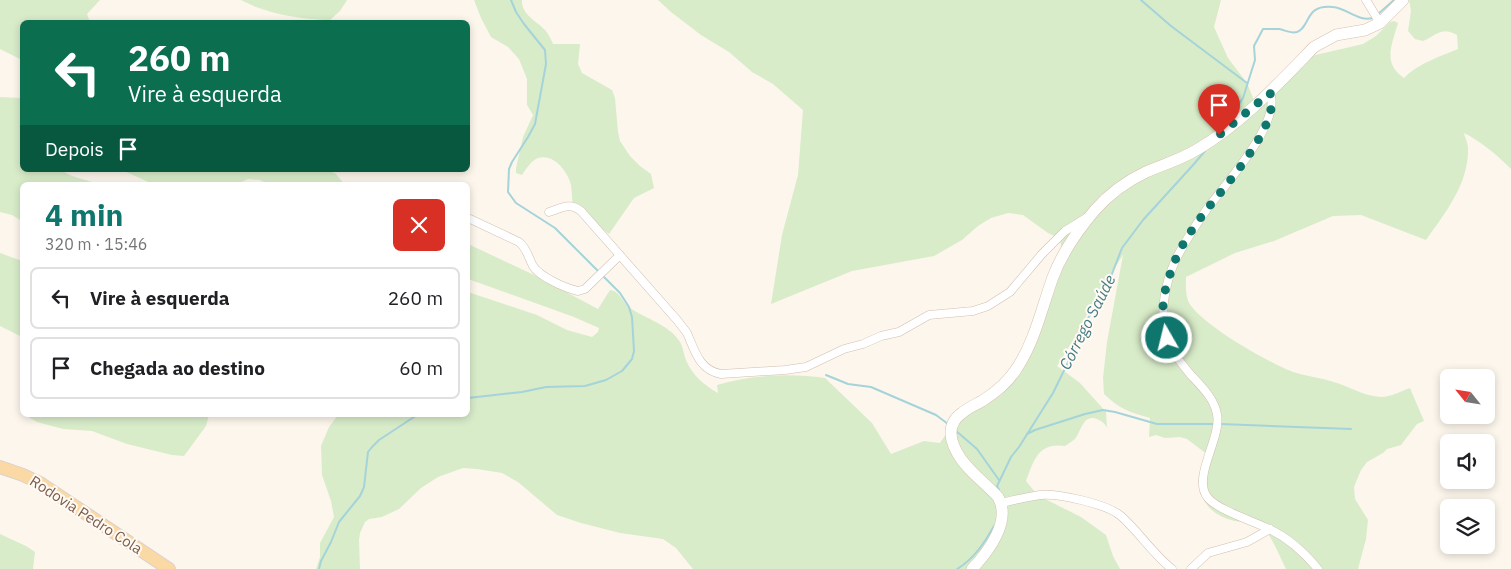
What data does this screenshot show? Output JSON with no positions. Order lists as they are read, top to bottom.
{
  "streets": {
    "main road": ["Rodovia Pedro Cola"]
  },
  "water": ["Córrego Saúde"],
  "north": "top left",
  "page": {
    "turn": ["260 m", "Vire à esquerda"],
    "then": "Depois",
    "heading": ["4 min", "320 m · 15:46"],
    "list": [
      {
        "name": "Vire à esquerda",
        "value": "260 m"
      },
      {
        "name": "Chegada ao destino",
        "value": "60 m"
      }
    ]
  }
}
